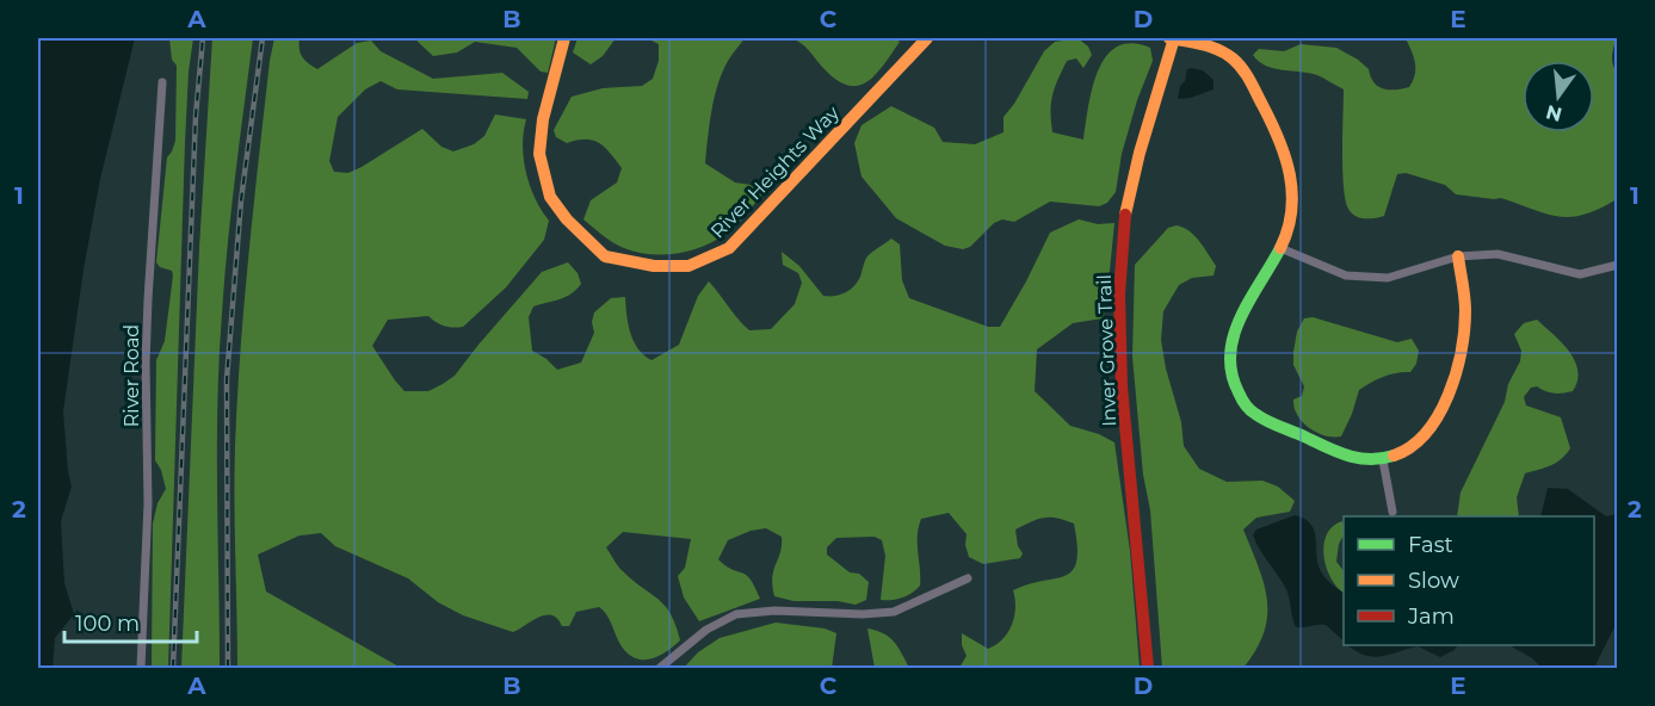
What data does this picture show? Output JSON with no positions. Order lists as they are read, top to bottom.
{
  "streets": {
    "street": ["River Heights Way", "Inver Grove Trail", "River Road"]
  },
  "legend": ["Fast", "Slow", "Jam"],
  "scale_bar": "100 m",
  "north": "bottom",
  "grid": {
    "columns": [
      "A",
      "B",
      "C",
      "D",
      "E"
    ],
    "rows": ["1", "2"]
  }
}
